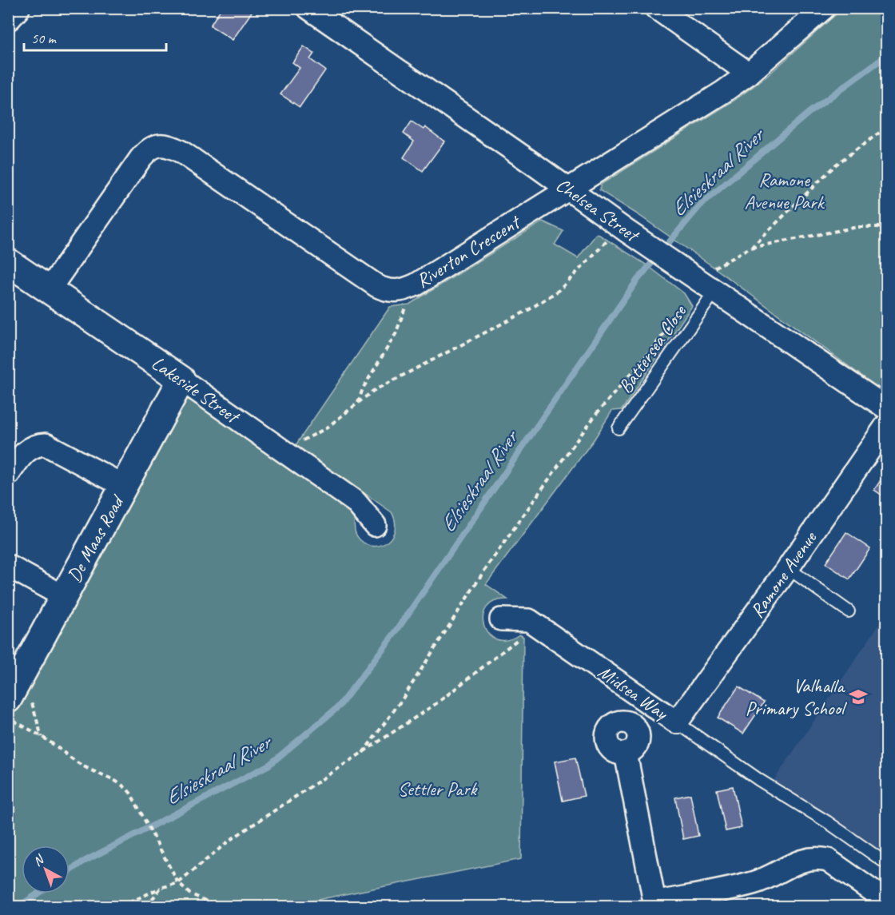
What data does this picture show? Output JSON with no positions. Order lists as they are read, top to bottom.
{
  "streets": {
    "street": [
      "Chelsea Street",
      "Riverton Crescent",
      "Lakeside Street",
      "De Maas Road",
      "Ramone Avenue",
      "Midsea Way"
    ],
    "lane": ["Battersea Close"]
  },
  "crossings": [
    ["Chelsea Street", "Riverton Crescent"],
    ["Chelsea Street", "Battersea Close"],
    ["Riverton Crescent", "Lakeside Street"],
    ["Lakeside Street", "De Maas Road"],
    ["Ramone Avenue", "Midsea Way"]
  ],
  "water": ["Elsieskraal River"],
  "parks": ["Ramone Avenue Park", "Settler Park"],
  "places": {
    "school or university": ["Valhalla Primary School"]
  },
  "scale_bar": "50 m",
  "north": "top left"
}
